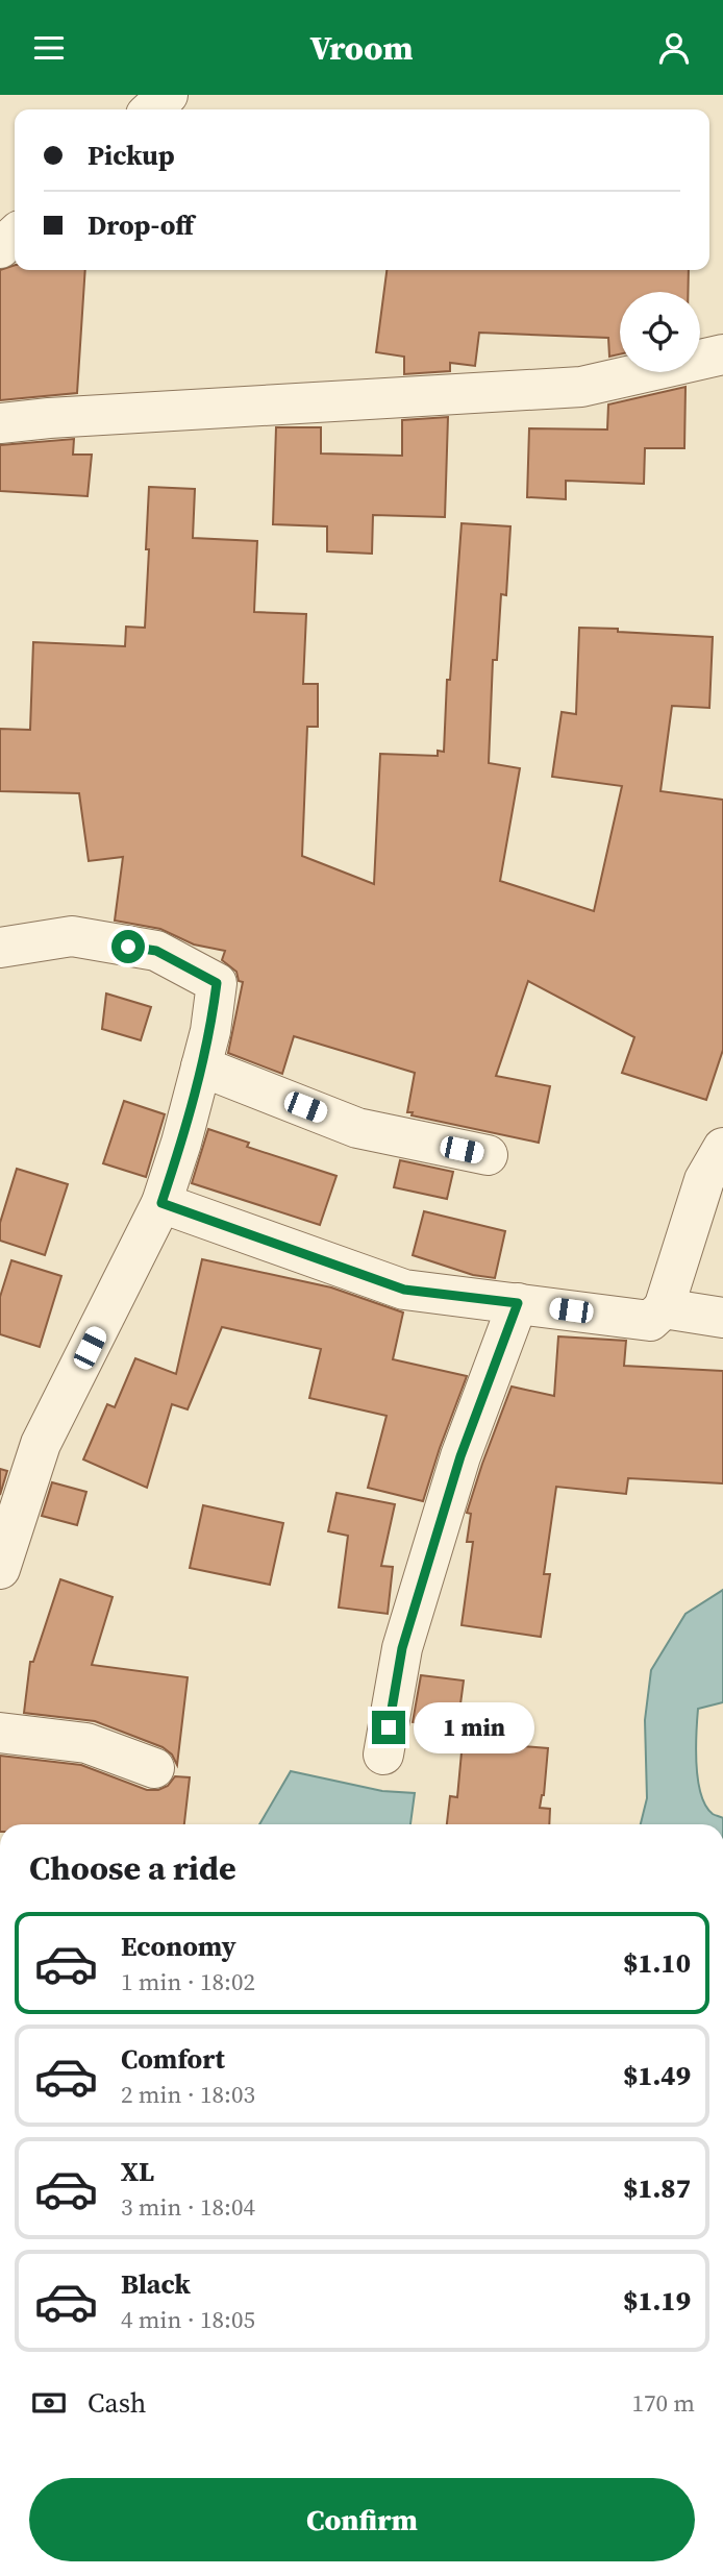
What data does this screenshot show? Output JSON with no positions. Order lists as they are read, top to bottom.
{
  "page": {
    "header": "Vroom",
    "banner": ["Pickup", "Drop-off"],
    "bubble": "1 min",
    "heading": "Choose a ride",
    "list": [
      {
        "name": "Economy",
        "note": "1 min · 18:02",
        "value": "$1.10"
      },
      {
        "name": "Comfort",
        "note": "2 min · 18:03",
        "value": "$1.49"
      },
      {
        "name": "XL",
        "note": "3 min · 18:04",
        "value": "$1.87"
      },
      {
        "name": "Black",
        "note": "4 min · 18:05",
        "value": "$1.19"
      }
    ],
    "pay": ["Cash", "170 m"],
    "buttons": "Confirm"
  }
}
